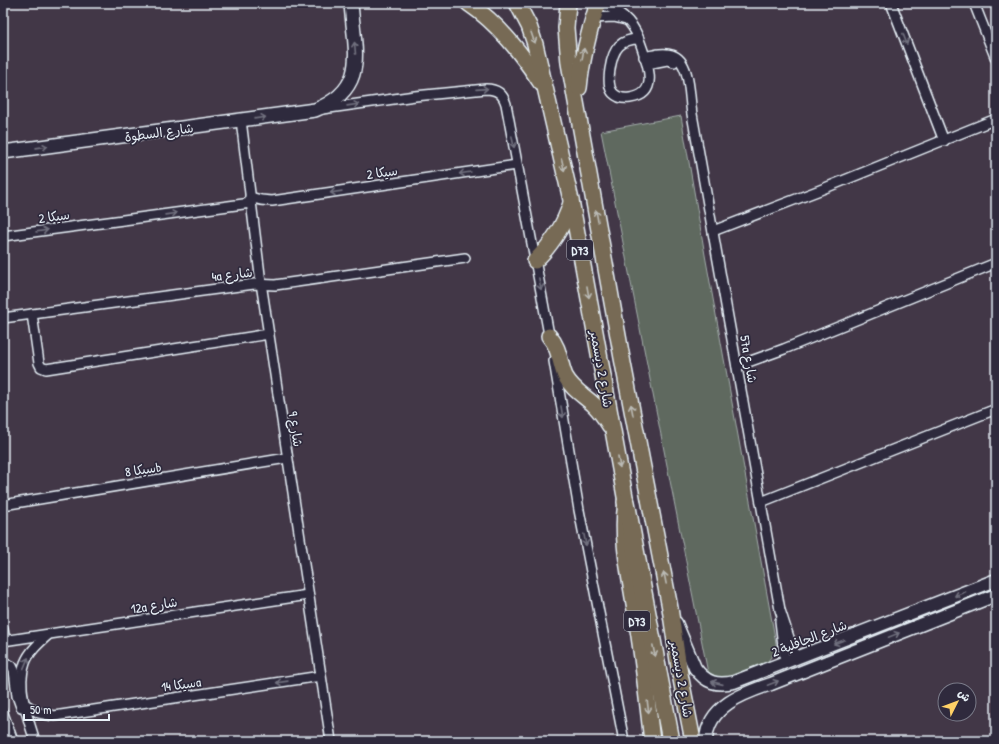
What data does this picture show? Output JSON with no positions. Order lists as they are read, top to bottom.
{
  "streets": {
    "main road": ["شارع السطوة", "D73", "شارع 2 ديسمبر"],
    "street": [
      "سيكا 2",
      "4a شارع",
      "57a شارع",
      "شارع 9",
      "سيكا 8b",
      "12a شارع",
      "شارع الجافلية 2",
      "سيكا 14a"
    ]
  },
  "crossings": [
    ["شارع السطوة", "سيكا 2"],
    ["شارع السطوة", "شارع 9"],
    ["سيكا 2", "شارع 9"],
    ["4a شارع", "شارع 9"],
    ["57a شارع", "شارع الجافلية 2"],
    ["شارع 2 ديسمبر", "شارع الجافلية 2"],
    ["شارع 9", "سيكا 8b"],
    ["شارع 9", "12a شارع"],
    ["شارع 9", "سيكا 14a"]
  ],
  "one_way": ["سيكا 14a"],
  "scale_bar": "50 m",
  "north": "top right"
}
